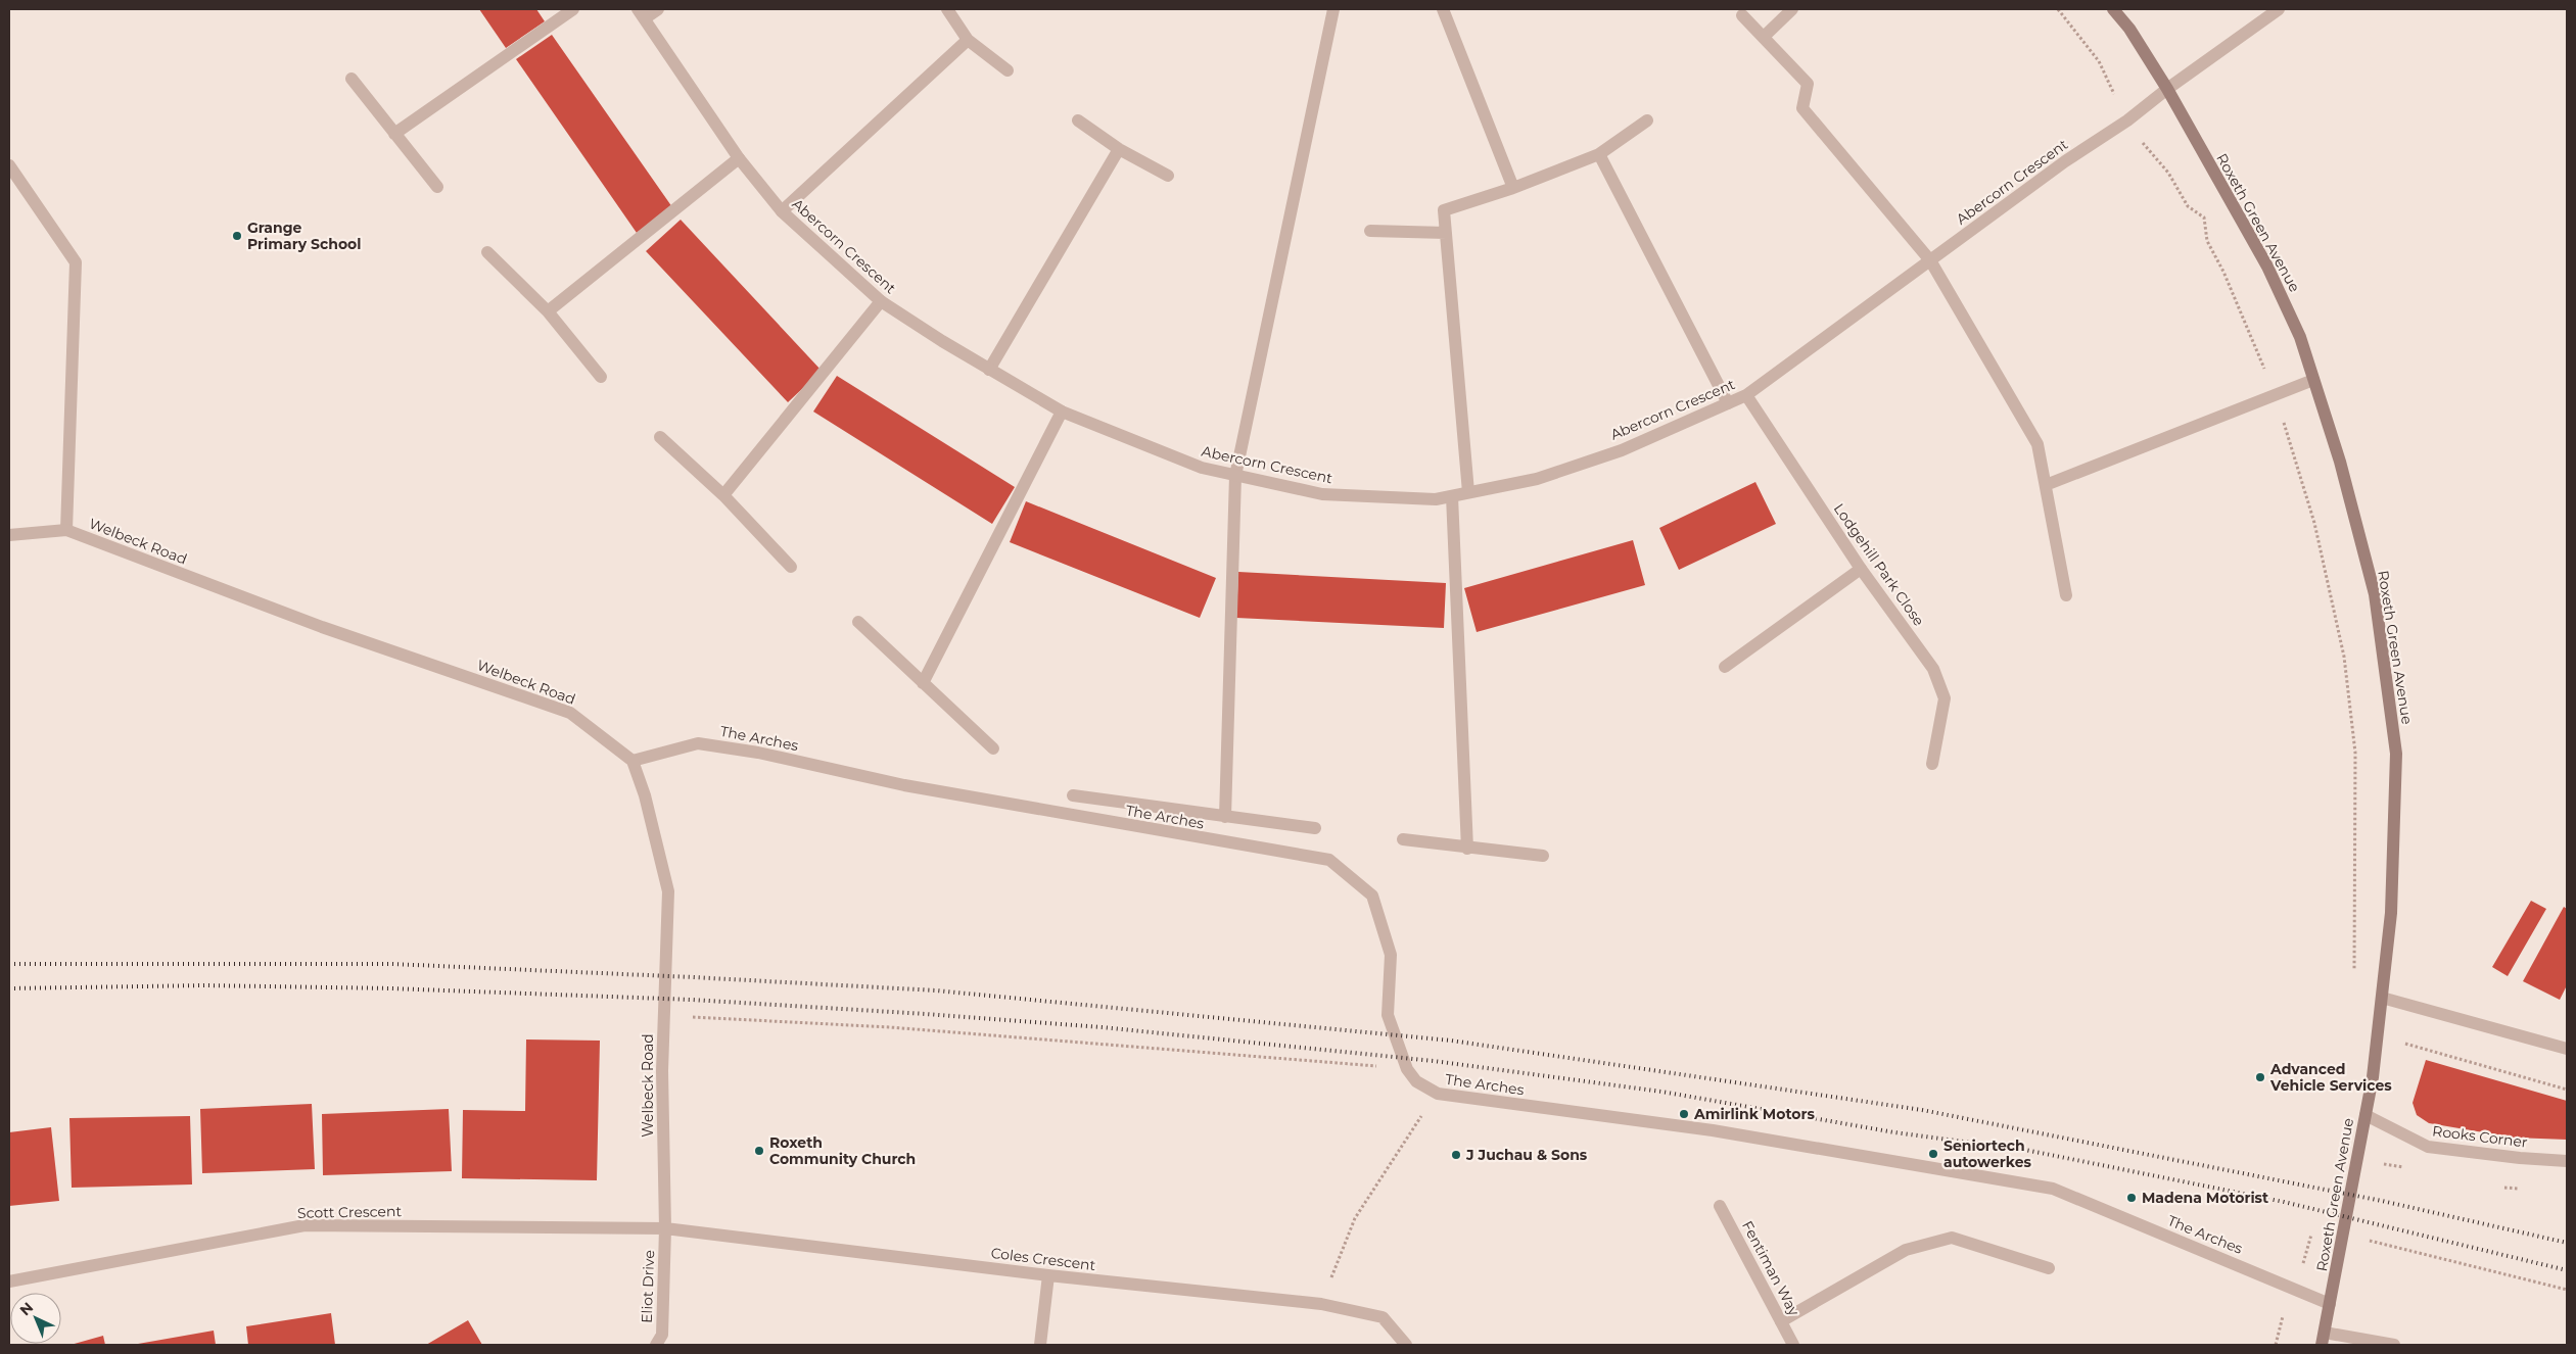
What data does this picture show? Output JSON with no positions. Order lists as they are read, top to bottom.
{
  "streets": {
    "street": [
      "Abercorn Crescent",
      "Roxeth Green Avenue",
      "Welbeck Road",
      "Lodgehill Park Close",
      "The Arches",
      "Rooks Corner",
      "Scott Crescent",
      "Coles Crescent",
      "Fentiman Way",
      "Eliot Drive"
    ]
  },
  "crossings": [
    ["Abercorn Crescent", "Roxeth Green Avenue"],
    ["Abercorn Crescent", "Lodgehill Park Close"],
    ["Roxeth Green Avenue", "The Arches"],
    ["Roxeth Green Avenue", "Rooks Corner"],
    ["Welbeck Road", "The Arches"],
    ["Welbeck Road", "Scott Crescent"],
    ["Welbeck Road", "Coles Crescent"],
    ["Welbeck Road", "Eliot Drive"],
    ["Scott Crescent", "Coles Crescent"],
    ["Scott Crescent", "Eliot Drive"],
    ["Coles Crescent", "Eliot Drive"]
  ],
  "places": [
    "Grange Primary School",
    "Advanced Vehicle Services",
    "Amirlink Motors",
    "Roxeth Community Church",
    "Seniortech autowerkes",
    "J Juchau & Sons",
    "Madena Motorist"
  ],
  "north": "top left"
}
